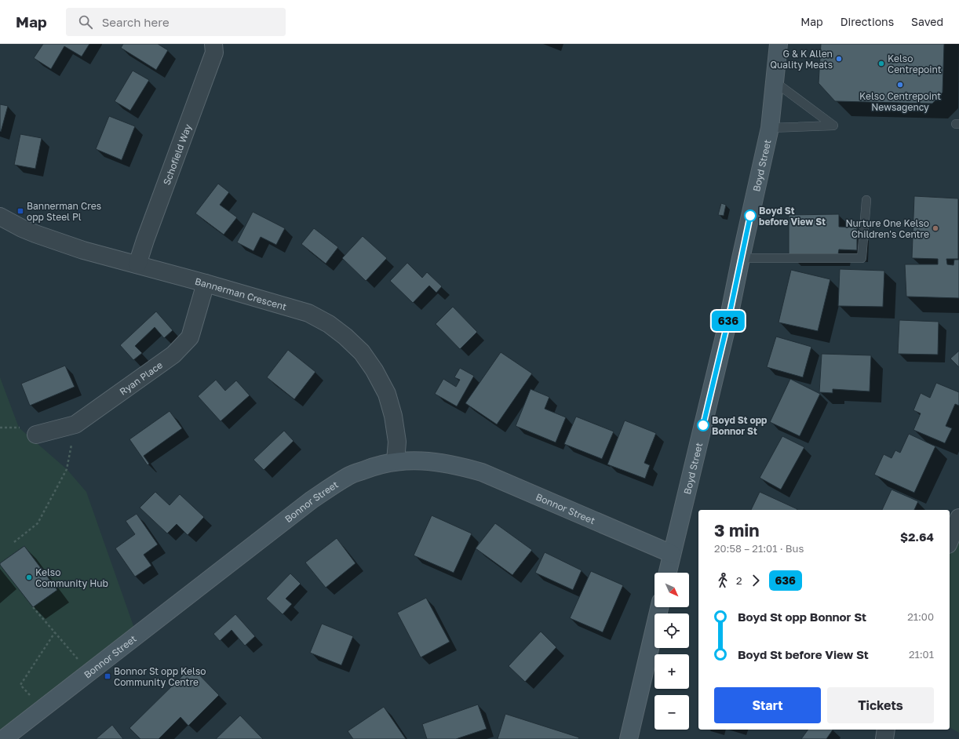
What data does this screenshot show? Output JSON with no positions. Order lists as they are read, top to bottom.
{
  "streets": {
    "street": [
      "Schofield Way",
      "Boyd Street",
      "Bannerman Crescent",
      "Ryan Place",
      "Bonnor Street"
    ]
  },
  "crossings": [
    ["Schofield Way", "Bannerman Crescent"],
    ["Boyd Street", "Bonnor Street"],
    ["Bannerman Crescent", "Ryan Place"],
    ["Bannerman Crescent", "Bonnor Street"]
  ],
  "places": {
    "other": [
      "G & K Allen Quality Meats",
      "Kelso Centrepoint",
      "Kelso Centrepoint Newsagency",
      "Boyd St before View St",
      "Nurture One Kelso Children's Centre",
      "Boyd St opp Bonnor St",
      "Kelso Community Hub"
    ],
    "transit": ["Bannerman Cres opp Steel Pl", "Bonnor St opp Kelso Community Centre"]
  },
  "lines": ["bus line 636"],
  "north": "bottom right",
  "page": {
    "header": "Map",
    "search": "Search here",
    "nav": ["Map", "Directions", "Saved"],
    "on_map": "636",
    "heading": ["3 min", "20:58 – 21:01 · Bus", "$2.64"],
    "legs": ["2", "636"],
    "map_buttons": ["+", "−"],
    "list": [
      {
        "name": "Boyd St opp Bonnor St",
        "value": "21:00"
      },
      {
        "name": "Boyd St before View St",
        "value": "21:01"
      }
    ],
    "buttons": ["Start", "Tickets"]
  }
}
